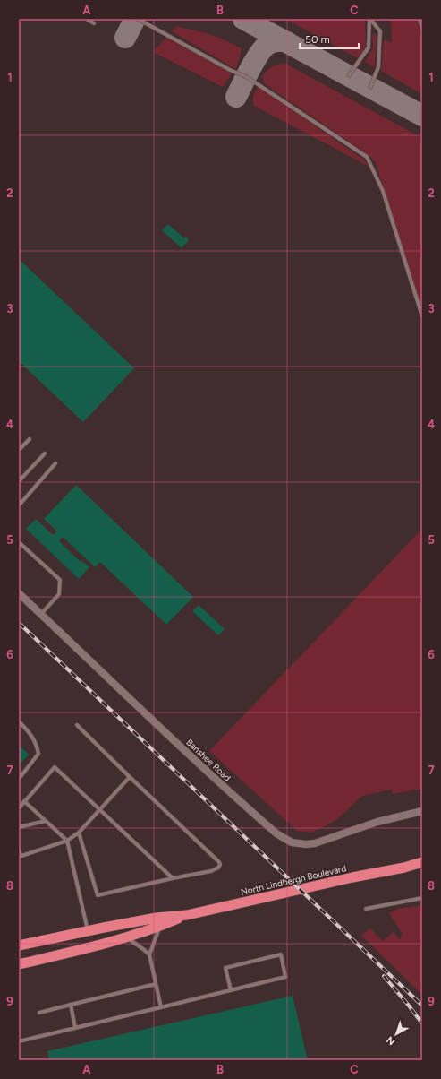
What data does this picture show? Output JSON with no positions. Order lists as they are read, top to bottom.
{
  "streets": {
    "highway": ["North Lindbergh Boulevard"],
    "street": ["Banshee Road"]
  },
  "scale_bar": "50 m",
  "north": "bottom left",
  "grid": {
    "columns": ["A", "B", "C"],
    "rows": [
      "1",
      "2",
      "3",
      "4",
      "5",
      "6",
      "7",
      "8",
      "9"
    ]
  }
}
